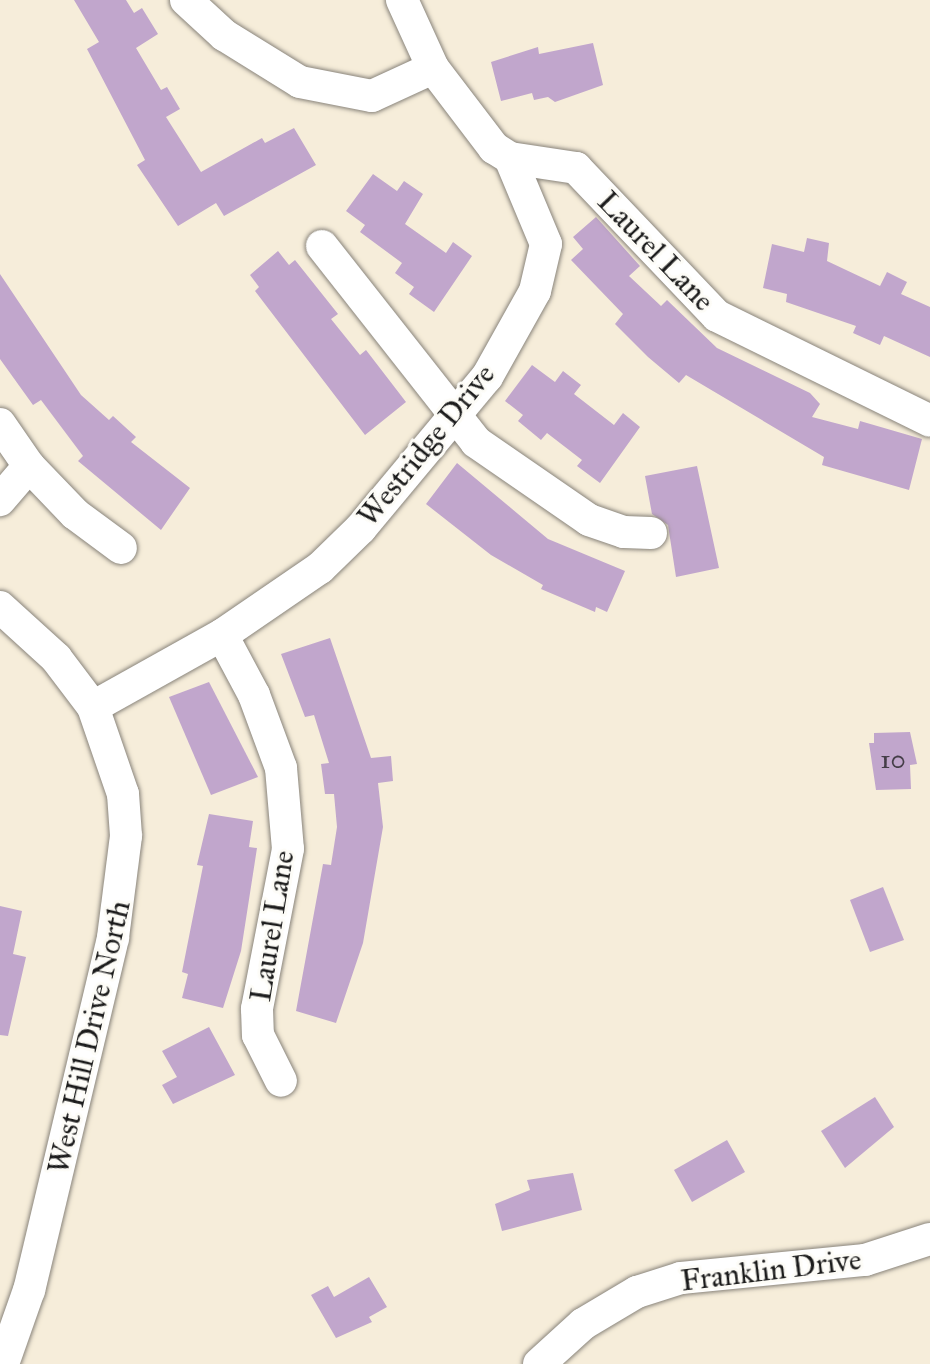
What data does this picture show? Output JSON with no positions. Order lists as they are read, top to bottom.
{
  "streets": {
    "street": [
      "Laurel Lane",
      "Westridge Drive",
      "West Hill Drive North",
      "Franklin Drive"
    ]
  },
  "crossings": [
    ["Laurel Lane", "Westridge Drive"],
    ["Westridge Drive", "West Hill Drive North"]
  ],
  "house_numbers": ["10"]
}
